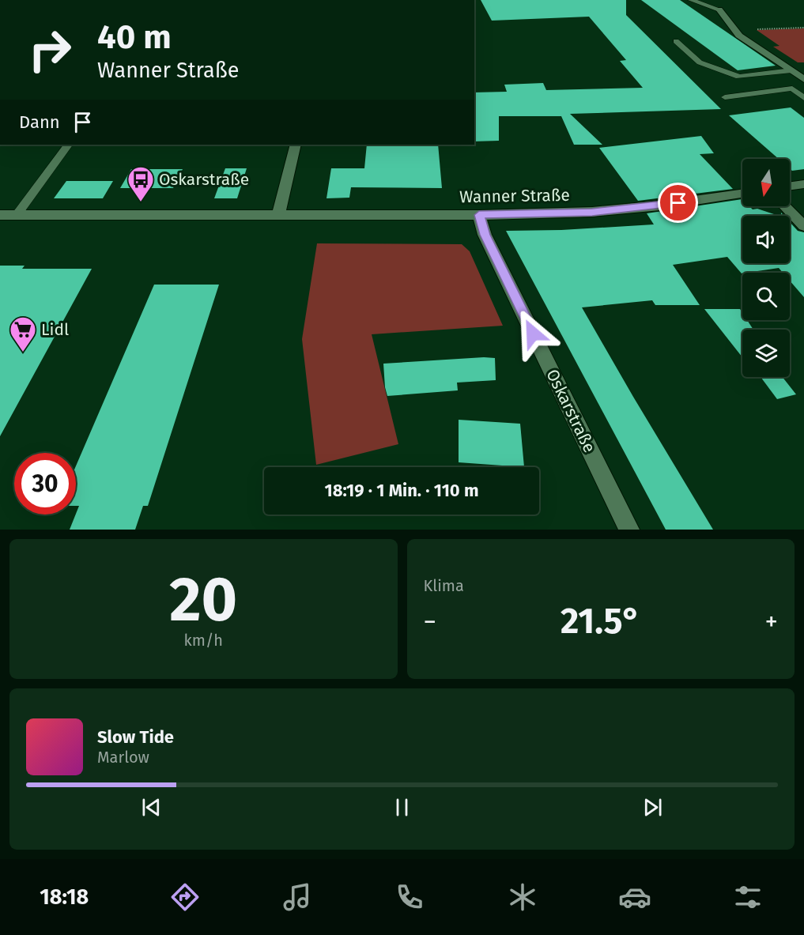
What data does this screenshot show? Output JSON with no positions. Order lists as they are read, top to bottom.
{
  "streets": {
    "street": ["Wanner Straße", "Oskarstraße"]
  },
  "crossings": [
    ["Wanner Straße", "Oskarstraße"]
  ],
  "places": {
    "bus stop": ["Oskarstraße"],
    "supermarket": ["Lidl"]
  },
  "north": "bottom",
  "page": {
    "turn": ["40 m", "Wanner Straße"],
    "then": "Dann",
    "limit": "30",
    "trip": "18:19 · 1 Min. · 110 m",
    "tile": [
      ["20", "km/h"],
      "Klima"
    ],
    "heat": ["−", "21.5°", "+"],
    "song": ["Slow Tide", "Marlow"],
    "tabs": "18:18"
  }
}
